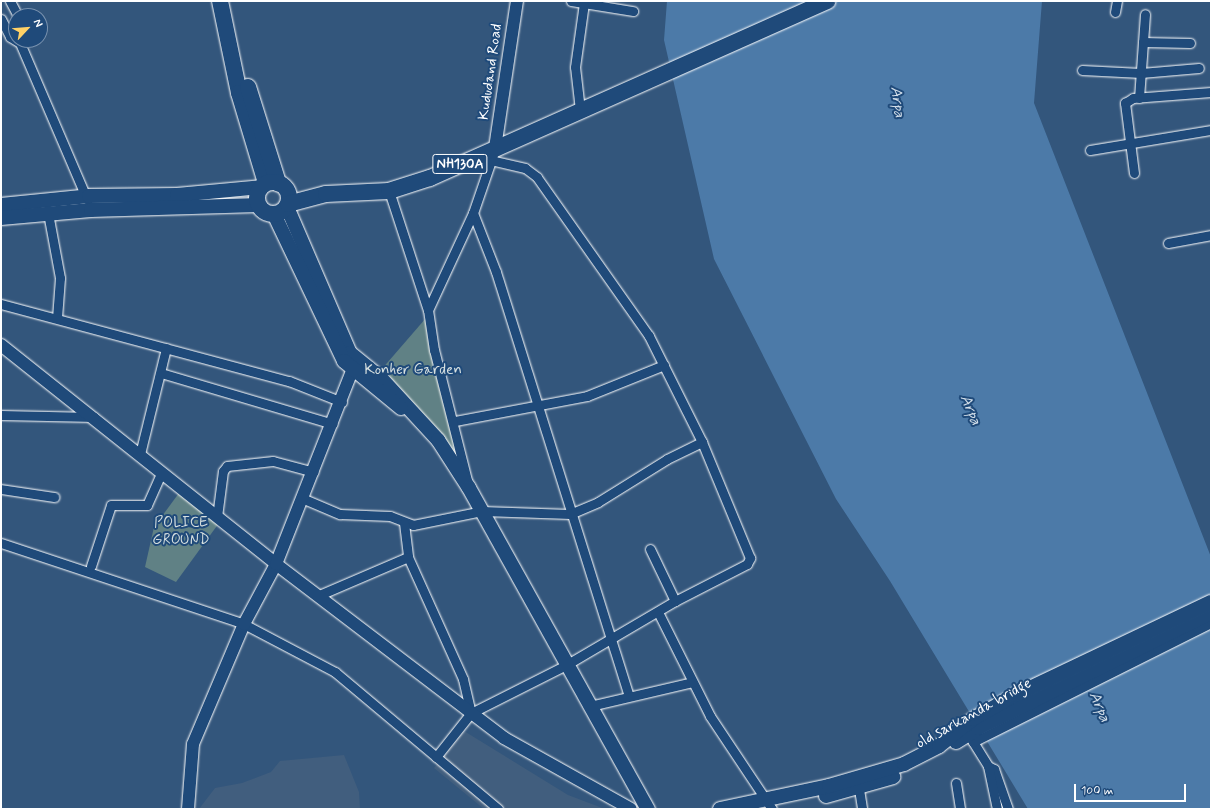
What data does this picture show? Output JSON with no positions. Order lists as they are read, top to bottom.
{
  "streets": {
    "highway": ["NH130A"],
    "main road": ["old sarkanda bridge"],
    "street": ["Kududand Road"]
  },
  "crossings": [
    ["Kududand Road", "NH130A"]
  ],
  "water": ["Arpa"],
  "parks": ["Konher Garden", "POLICE GROUND"],
  "scale_bar": "100 m",
  "north": "top right"
}
